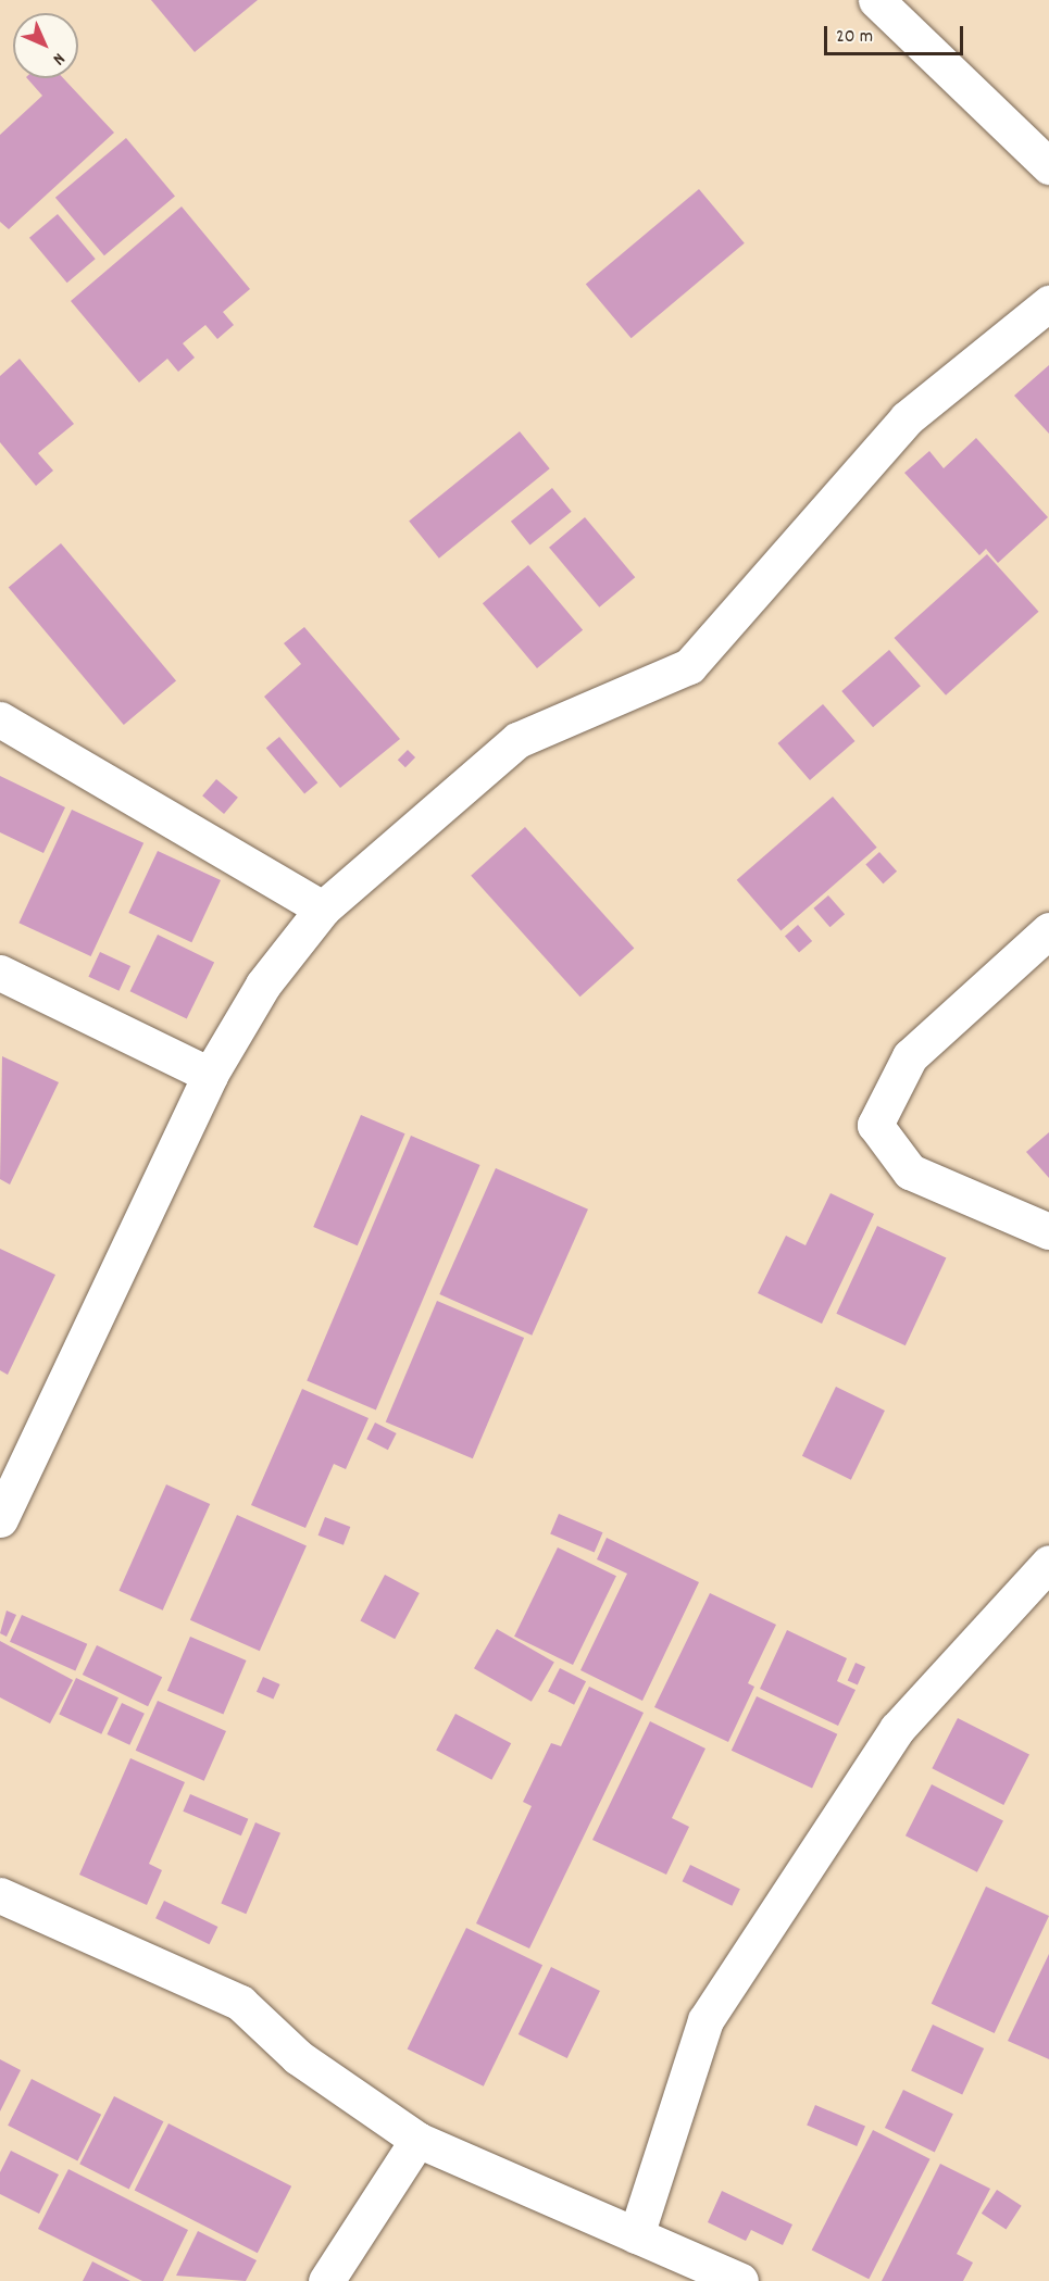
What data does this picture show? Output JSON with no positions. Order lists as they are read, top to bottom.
{
  "scale_bar": "20 m",
  "north": "bottom right"
}
